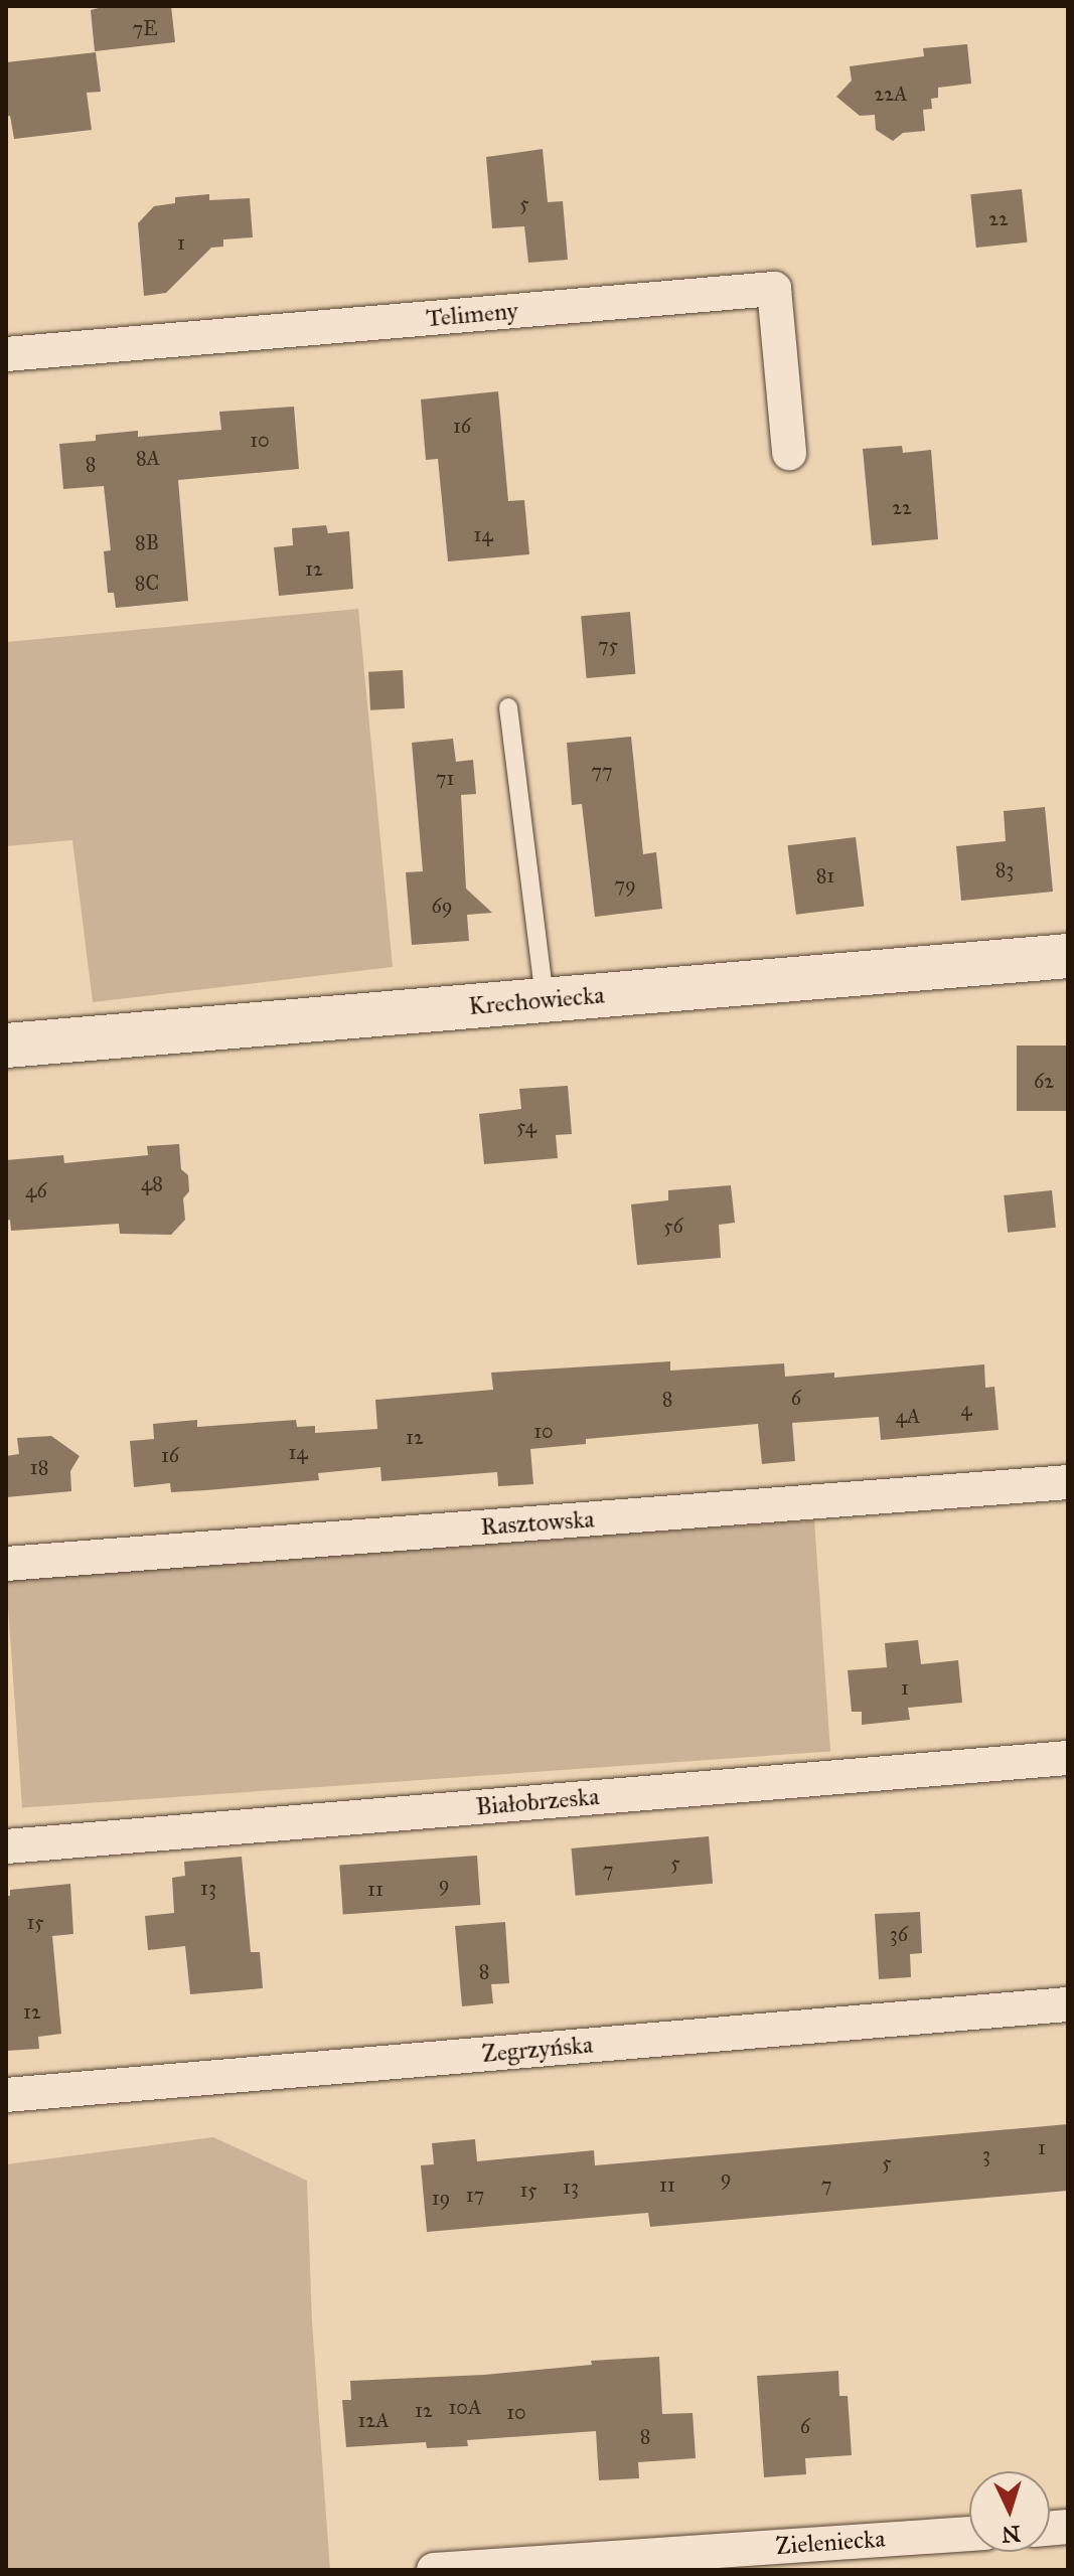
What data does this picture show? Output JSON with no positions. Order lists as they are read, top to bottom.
{
  "streets": {
    "street": [
      "Telimeny",
      "Krechowiecka",
      "Rasztowska",
      "Białobrzeska",
      "Zegrzyńska",
      "Zieleniecka"
    ]
  },
  "house_numbers": [
    "7E",
    "22A",
    "5",
    "22",
    "1",
    "16",
    "10",
    "8A",
    "8",
    "22",
    "14",
    "8B",
    "12",
    "8C",
    "75",
    "77",
    "71",
    "83",
    "81",
    "79",
    "69",
    "62",
    "54",
    "48",
    "46",
    "56",
    "6",
    "8",
    "4",
    "4A",
    "10",
    "12",
    "14",
    "16",
    "18",
    "1",
    "5",
    "7",
    "9",
    "13",
    "11",
    "15",
    "36",
    "8",
    "12",
    "1",
    "3",
    "5",
    "9",
    "11",
    "7",
    "13",
    "15",
    "17",
    "19",
    "10A",
    "12",
    "10",
    "12A",
    "6",
    "8"
  ],
  "north": "bottom"
}
